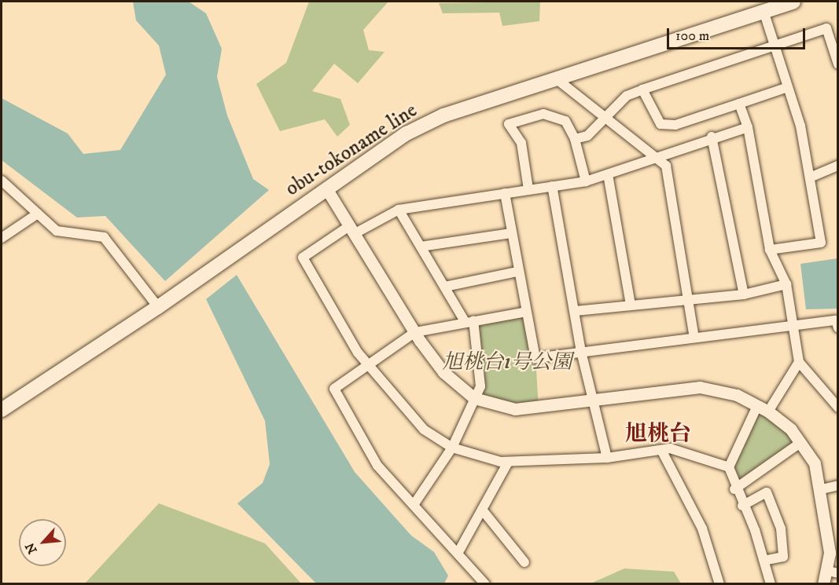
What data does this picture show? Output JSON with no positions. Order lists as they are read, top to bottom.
{
  "streets": {
    "main road": ["obu-tokoname line"]
  },
  "districts": ["旭桃台"],
  "parks": ["旭桃台1号公園"],
  "scale_bar": "100 m",
  "north": "bottom left"
}
